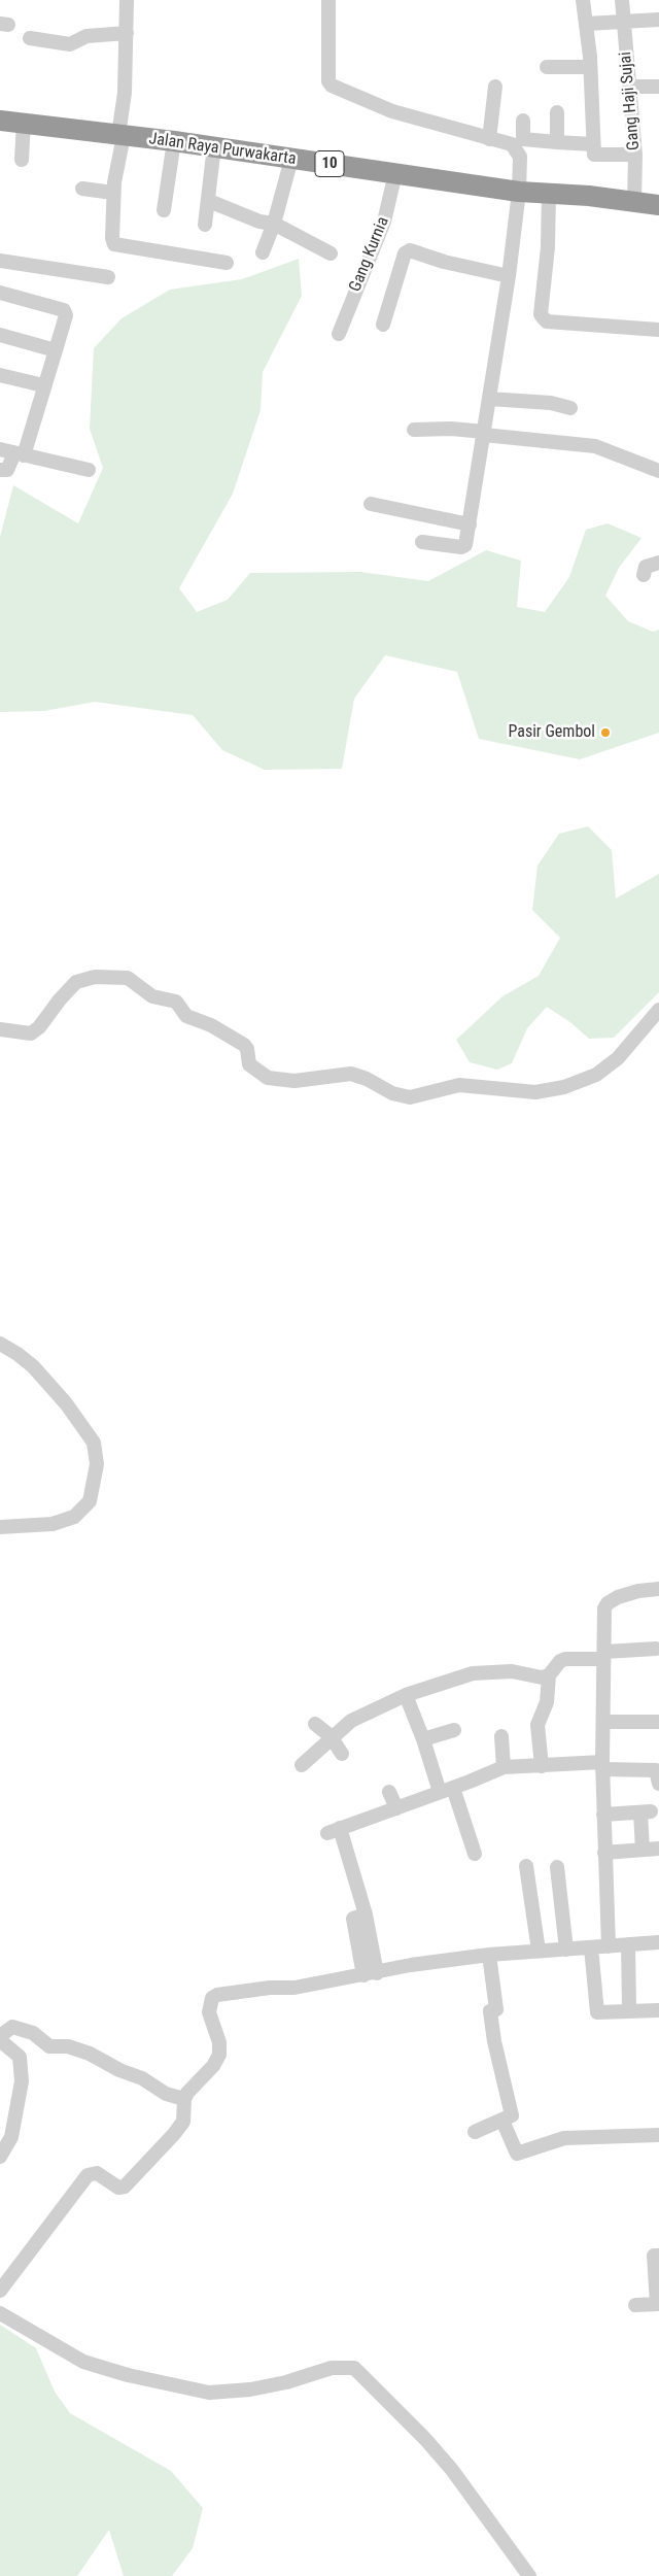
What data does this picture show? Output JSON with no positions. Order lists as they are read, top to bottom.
{
  "streets": {
    "highway": ["Jalan Raya Purwakarta", "10"],
    "street": ["Gang Haji Sujai", "Gang Kurnia"]
  },
  "crossings": [
    ["Gang Haji Sujai", "Jalan Raya Purwakarta"],
    ["Jalan Raya Purwakarta", "Gang Kurnia"]
  ],
  "places": ["Pasir Gembol"]
}
